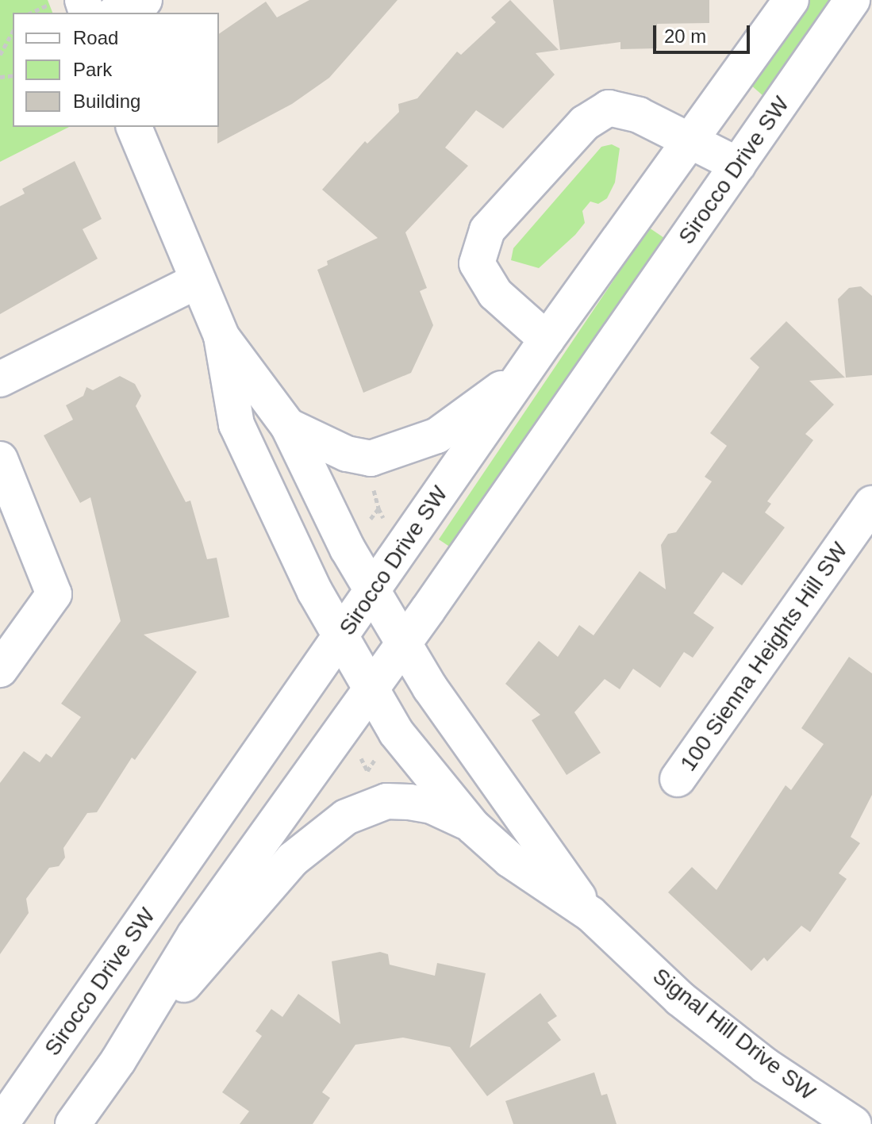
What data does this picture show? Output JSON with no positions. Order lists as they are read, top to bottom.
{
  "streets": {
    "street": ["Sirocco Drive SW", "100 Sienna Heights Hill SW", "Signal Hill Drive SW"]
  },
  "crossings": [
    ["Sirocco Drive SW", "Signal Hill Drive SW"]
  ],
  "legend": ["Road", "Park", "Building"],
  "scale_bar": "20 m"
}
